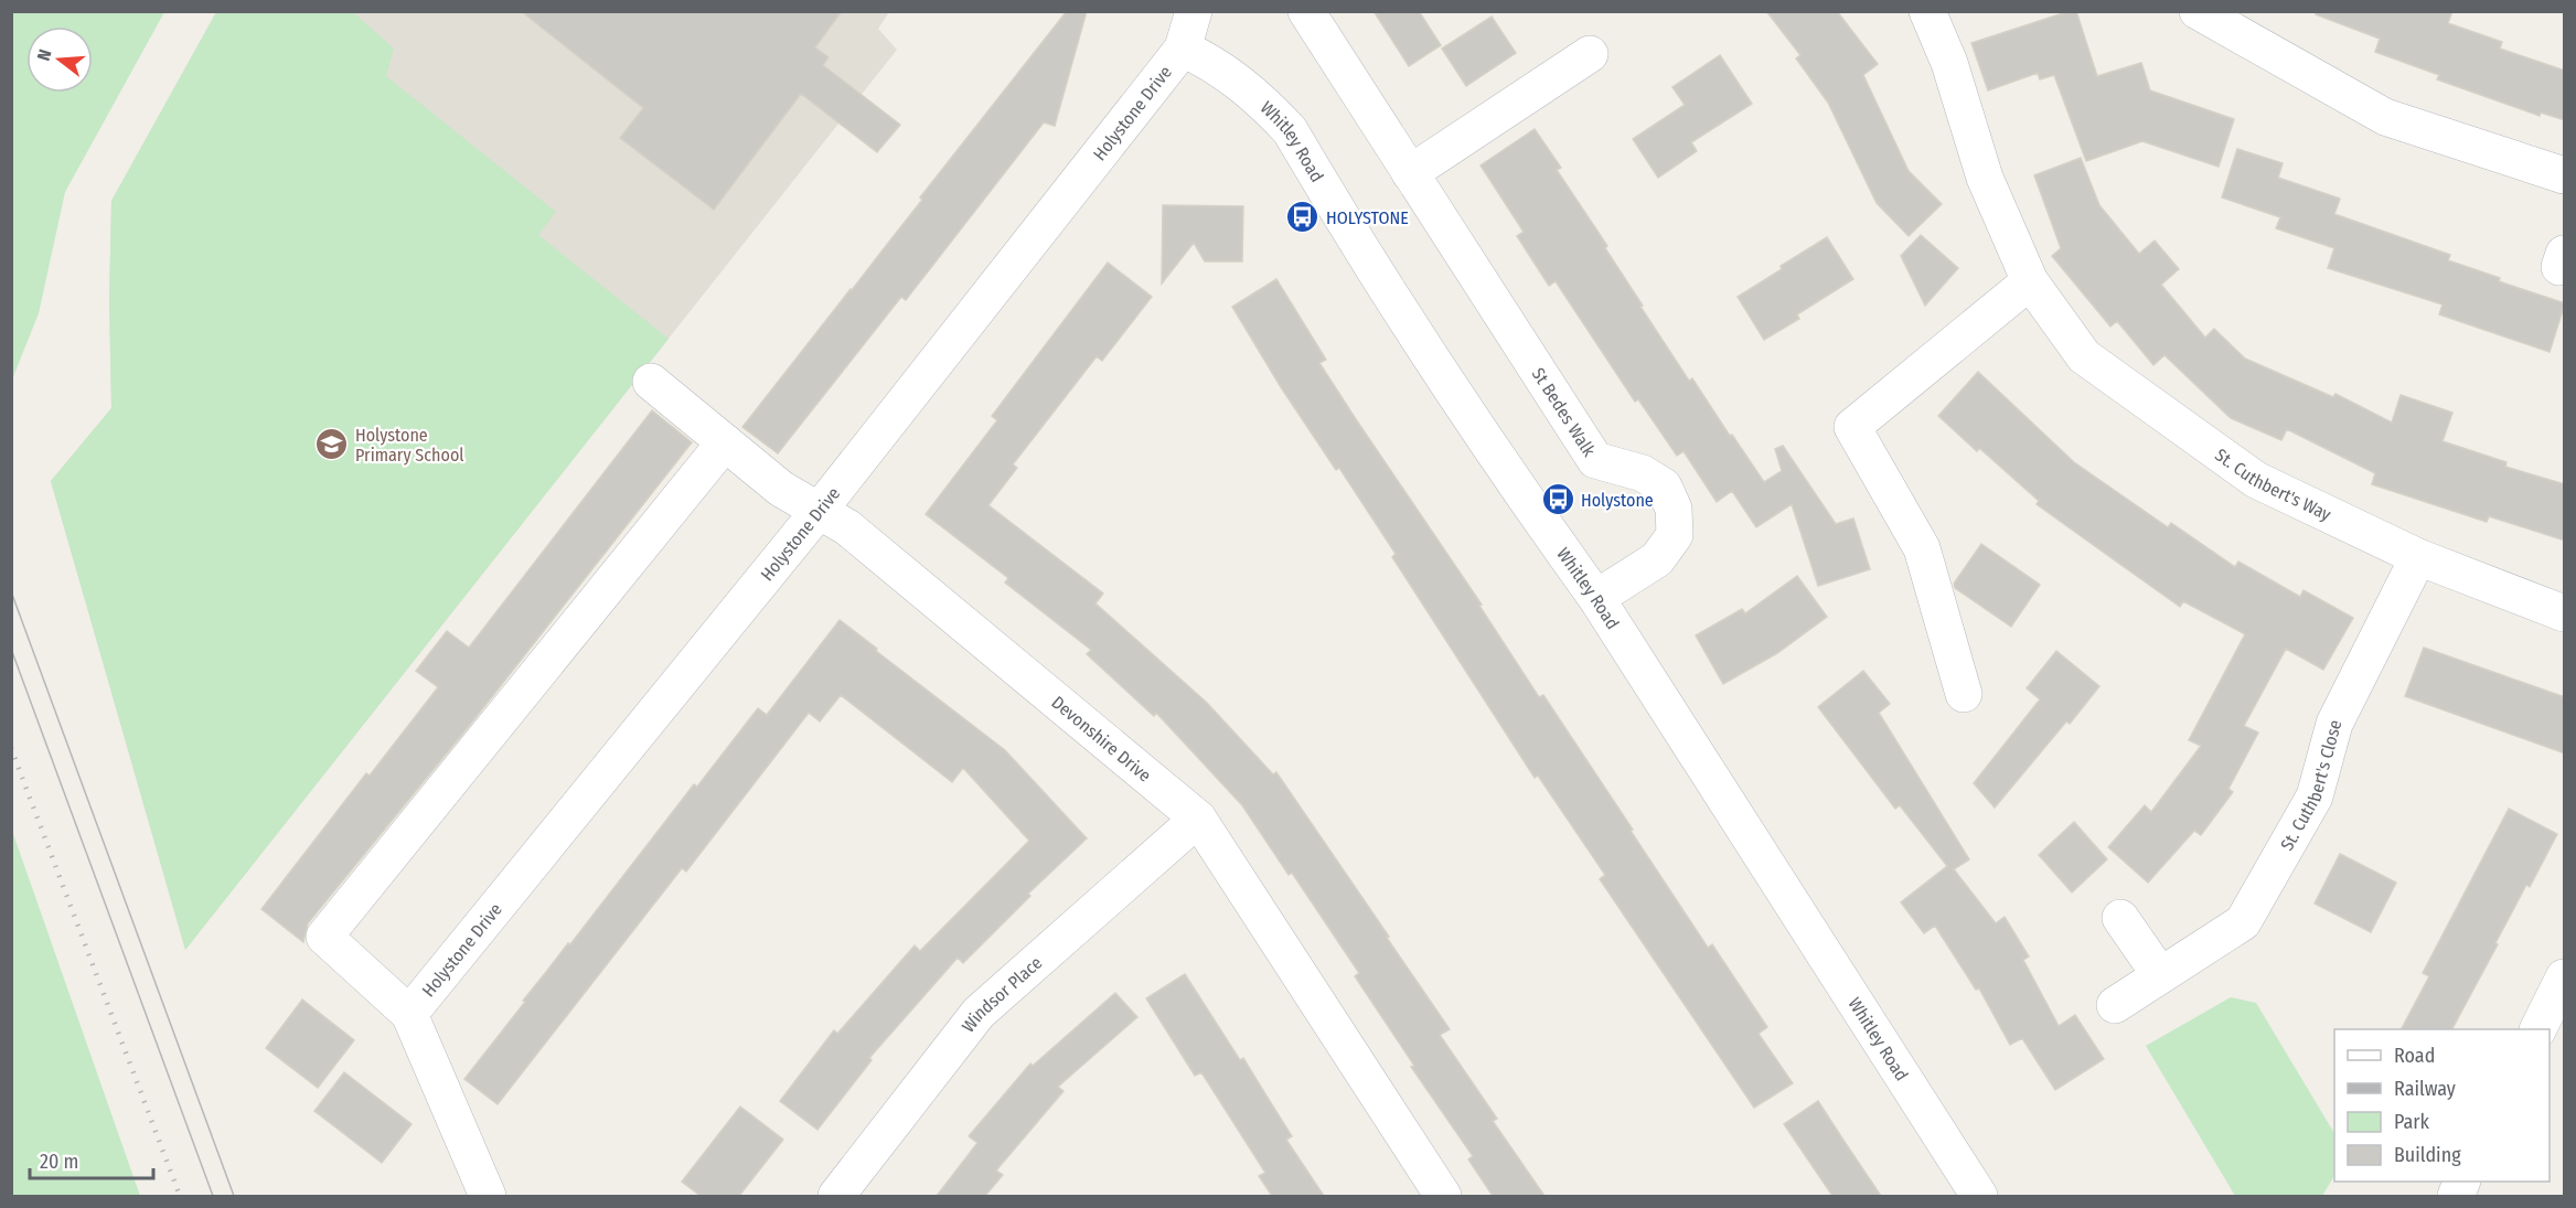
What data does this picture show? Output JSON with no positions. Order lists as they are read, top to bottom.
{
  "streets": {
    "street": [
      "Holystone Drive",
      "Whitley Road",
      "St Bedes Walk",
      "St. Cuthbert's Way",
      "Devonshire Drive",
      "St. Cuthbert's Close",
      "Windsor Place"
    ]
  },
  "crossings": [
    ["Holystone Drive", "Whitley Road"],
    ["Holystone Drive", "Devonshire Drive"],
    ["Whitley Road", "St Bedes Walk"],
    ["St. Cuthbert's Way", "St. Cuthbert's Close"],
    ["Devonshire Drive", "Windsor Place"]
  ],
  "places": {
    "bus stop": ["HOLYSTONE", "Holystone"],
    "school or university": ["Holystone Primary School"]
  },
  "legend": [
    "Road",
    "Railway",
    "Park",
    "Building"
  ],
  "scale_bar": "20 m",
  "north": "left"
}
